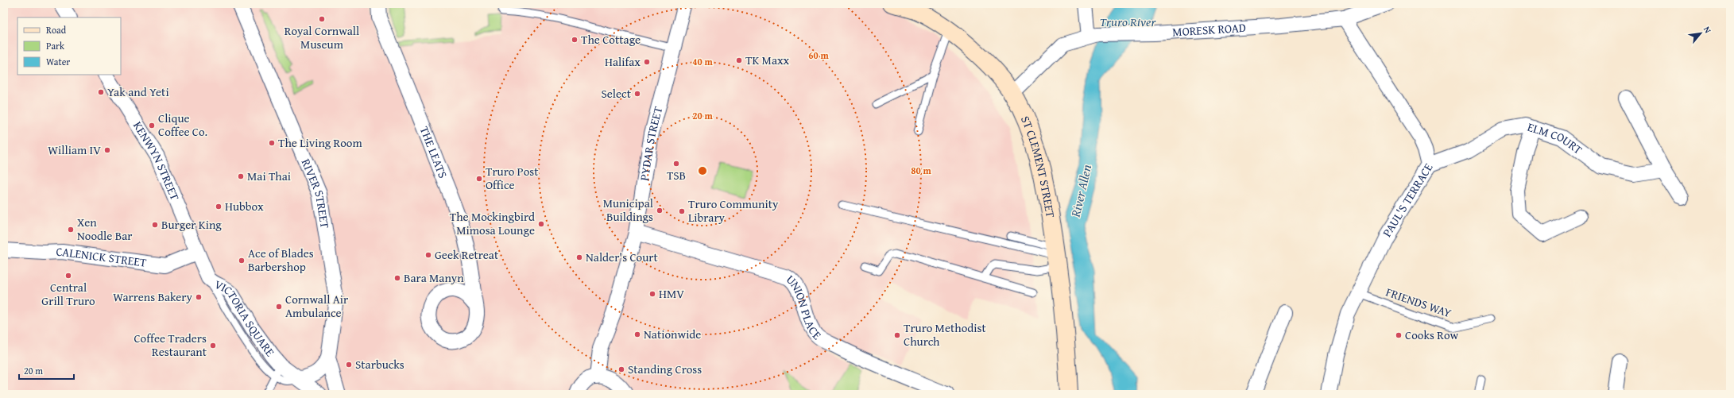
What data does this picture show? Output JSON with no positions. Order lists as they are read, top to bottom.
{
  "streets": {
    "main road": ["ST CLEMENT STREET"],
    "street": [
      "MORESK ROAD",
      "ELM COURT",
      "PYDAR STREET",
      "THE LEATS",
      "KENWYN STREET",
      "RIVER STREET",
      "PAUL'S TERRACE",
      "CALENICK STREET",
      "UNION PLACE",
      "VICTORIA SQUARE"
    ],
    "lane": ["FRIENDS WAY"]
  },
  "crossings": [
    ["MORESK ROAD", "ST CLEMENT STREET"],
    ["MORESK ROAD", "PAUL'S TERRACE"],
    ["ELM COURT", "PAUL'S TERRACE"],
    ["PYDAR STREET", "UNION PLACE"],
    ["KENWYN STREET", "CALENICK STREET"],
    ["KENWYN STREET", "VICTORIA SQUARE"],
    ["PAUL'S TERRACE", "FRIENDS WAY"],
    ["CALENICK STREET", "VICTORIA SQUARE"]
  ],
  "water": ["Truro River", "River Allen"],
  "places": [
    "Royal Cornwall Museum",
    "The Cottage",
    "TK Maxx",
    "Halifax",
    "Yak and Yeti",
    "Select",
    "Clique Coffee Co.",
    "The Living Room",
    "William IV",
    "TSB",
    "Mai Thai",
    "Truro Post Office",
    "Hubbox",
    "Municipal Buildings",
    "Truro Community Library",
    "The Mockingbird Mimosa Lounge",
    "Burger King",
    "Xen Noodle Bar",
    "Geek Retreat",
    "Nalder's Court",
    "Ace of Blades Barbershop",
    "Central Grill Truro",
    "Bara Manyn",
    "HMV",
    "Warrens Bakery",
    "Cornwall Air Ambulance",
    "Nationwide",
    "Truro Methodist Church",
    "Cooks Row",
    "Coffee Traders Restaurant",
    "Starbucks",
    "Standing Cross"
  ],
  "legend": ["Road", "Park", "Water"],
  "scale_bar": "20 m",
  "north": "top right",
  "rings": [
    "60 m",
    "40 m",
    "20 m",
    "80 m"
  ]
}
